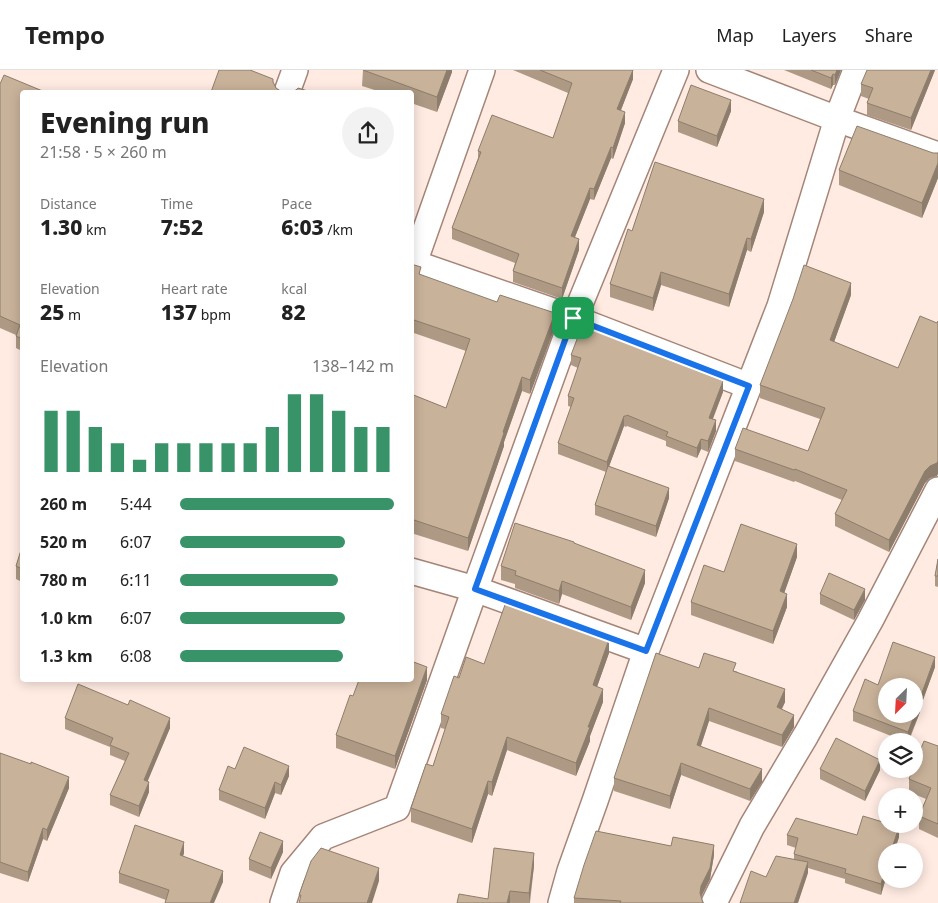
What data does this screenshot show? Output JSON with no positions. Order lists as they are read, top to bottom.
{
  "north": "bottom left",
  "page": {
    "header": "Tempo",
    "nav": ["Map", "Layers", "Share"],
    "heading": ["Evening run", "21:58 · 5 × 260 m"],
    "stats": [
      ["Distance", "1.30 km"],
      ["Time", "7:52"],
      ["Pace", "6:03 /km"],
      ["Elevation", "25 m"],
      ["Heart rate", "137 bpm"],
      ["kcal", "82"]
    ],
    "chart": ["Elevation", "138–142 m"],
    "list": [
      {
        "name": "260 m",
        "note": "5:44"
      },
      {
        "name": "520 m",
        "note": "6:07"
      },
      {
        "name": "780 m",
        "note": "6:11"
      },
      {
        "name": "1.0 km",
        "note": "6:07"
      },
      {
        "name": "1.3 km",
        "note": "6:08"
      }
    ],
    "map_buttons": ["+", "−"]
  }
}
